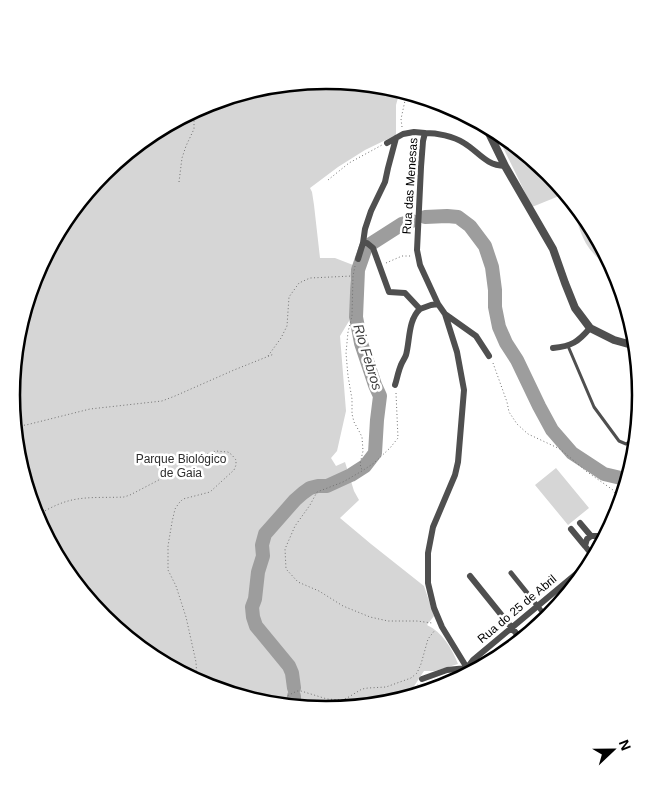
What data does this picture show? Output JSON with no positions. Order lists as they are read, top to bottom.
{
  "streets": {
    "street": ["Rua das Menesas", "Rua do 25 de Abril"]
  },
  "water": ["Rio Febros"],
  "parks": ["Parque Biológico de Gaia"],
  "north": "right"
}
